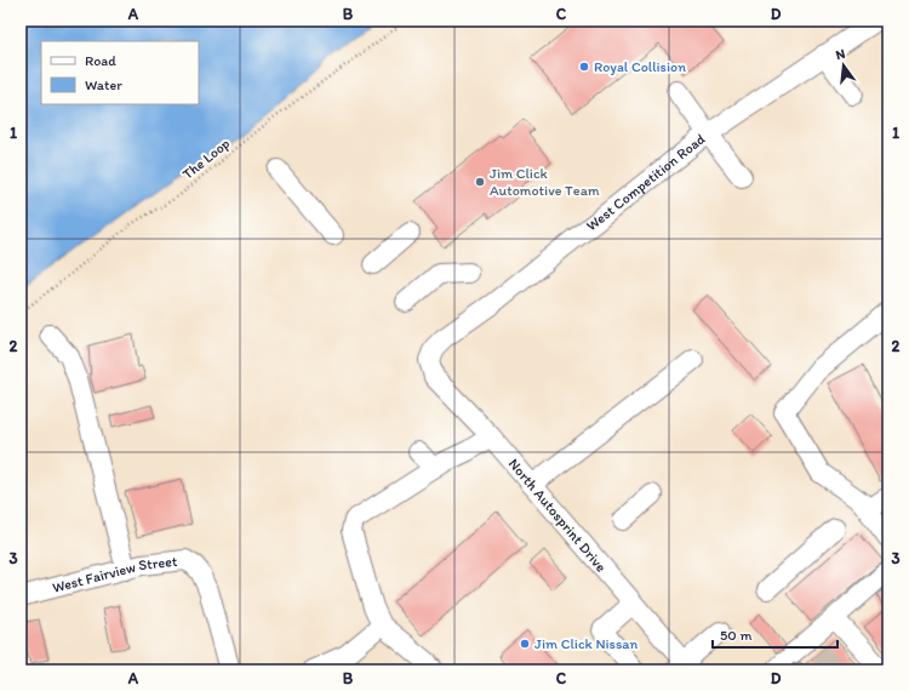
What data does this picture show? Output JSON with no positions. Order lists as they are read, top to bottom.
{
  "streets": {
    "street": ["West Competition Road", "North Autosprint Drive", "West Fairview Street"],
    "path": ["The Loop"]
  },
  "crossings": [
    ["West Competition Road", "North Autosprint Drive"]
  ],
  "places": ["Royal Collision", "Jim Click Automotive Team", "Jim Click Nissan"],
  "legend": ["Road", "Water"],
  "scale_bar": "50 m",
  "north": "top",
  "grid": {
    "columns": [
      "A",
      "B",
      "C",
      "D"
    ],
    "rows": ["1", "2", "3"]
  }
}
